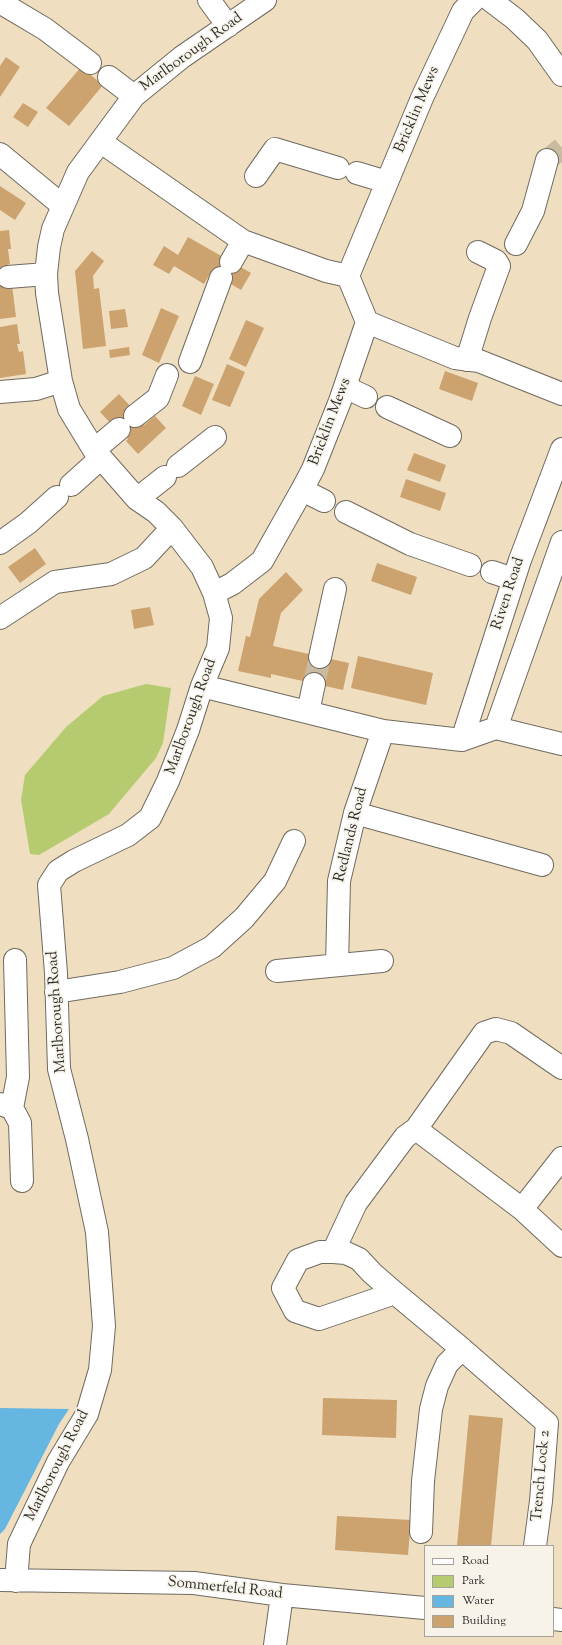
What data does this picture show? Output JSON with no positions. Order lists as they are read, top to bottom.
{
  "streets": {
    "street": [
      "Marlborough Road",
      "Bricklin Mews",
      "Riven Road",
      "Redlands Road",
      "Trench Lock 2",
      "Sommerfeld Road"
    ]
  },
  "crossings": [
    ["Marlborough Road", "Bricklin Mews"],
    ["Marlborough Road", "Sommerfeld Road"]
  ],
  "legend": [
    "Road",
    "Park",
    "Water",
    "Building"
  ]
}
